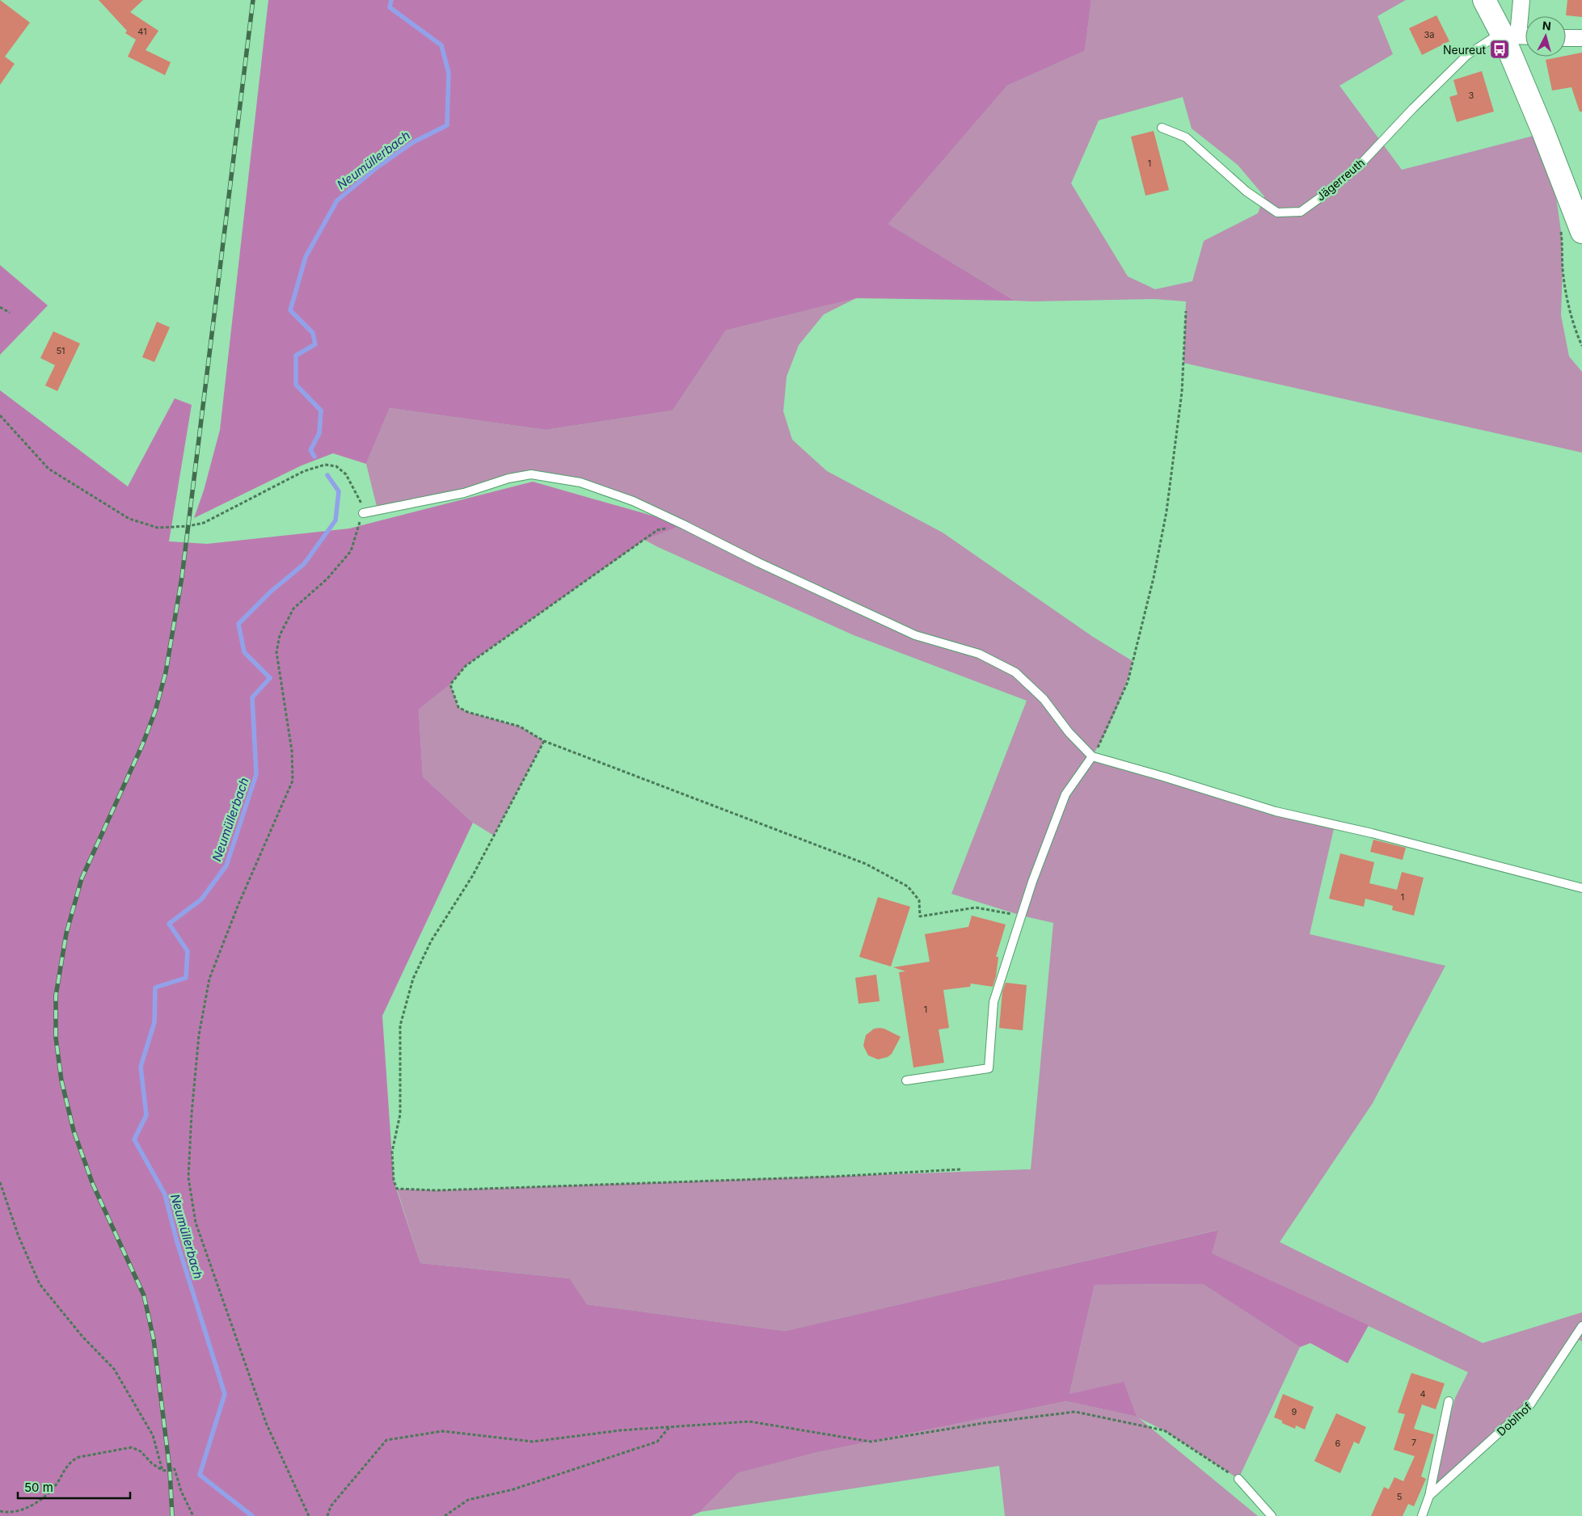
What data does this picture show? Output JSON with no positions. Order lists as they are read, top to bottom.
{
  "streets": {
    "lane": ["Jägerreuth", "Doblhof"]
  },
  "water": ["Neumüllerbach"],
  "places": {
    "bus stop": ["Neureut"]
  },
  "house_numbers": [
    "41",
    "3a",
    "3",
    "1",
    "51",
    "1",
    "1",
    "4",
    "9",
    "7",
    "6",
    "5"
  ],
  "scale_bar": "50 m",
  "north": "top"
}
